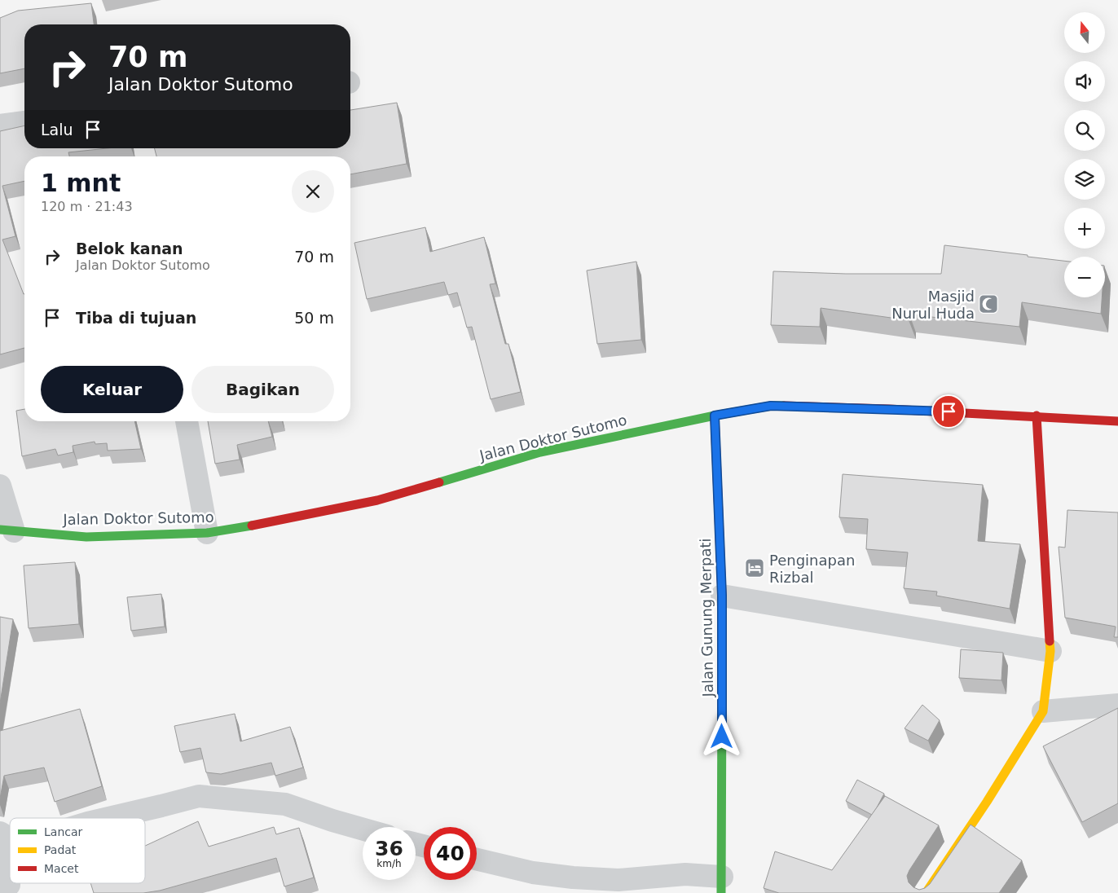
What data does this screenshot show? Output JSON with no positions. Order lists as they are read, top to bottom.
{
  "streets": {
    "street": ["Jalan Doktor Sutomo", "Jalan Gunung Merpati"]
  },
  "crossings": [
    ["Jalan Doktor Sutomo", "Jalan Gunung Merpati"]
  ],
  "places": {
    "mosque": ["Masjid Nurul Huda"],
    "hotel": ["Penginapan Rizbal"]
  },
  "legend": ["Lancar", "Padat", "Macet"],
  "north": "top",
  "page": {
    "map_buttons": ["+", "−"],
    "turn": ["70 m", "Jalan Doktor Sutomo"],
    "then": "Lalu",
    "heading": ["1 mnt", "120 m · 21:43"],
    "list": [
      {
        "name": "Belok kanan",
        "note": "Jalan Doktor Sutomo",
        "value": "70 m"
      },
      {
        "name": "Tiba di tujuan",
        "value": "50 m"
      }
    ],
    "buttons": ["Keluar", "Bagikan"],
    "speed": "36 km/h",
    "limit": "40"
  }
}
